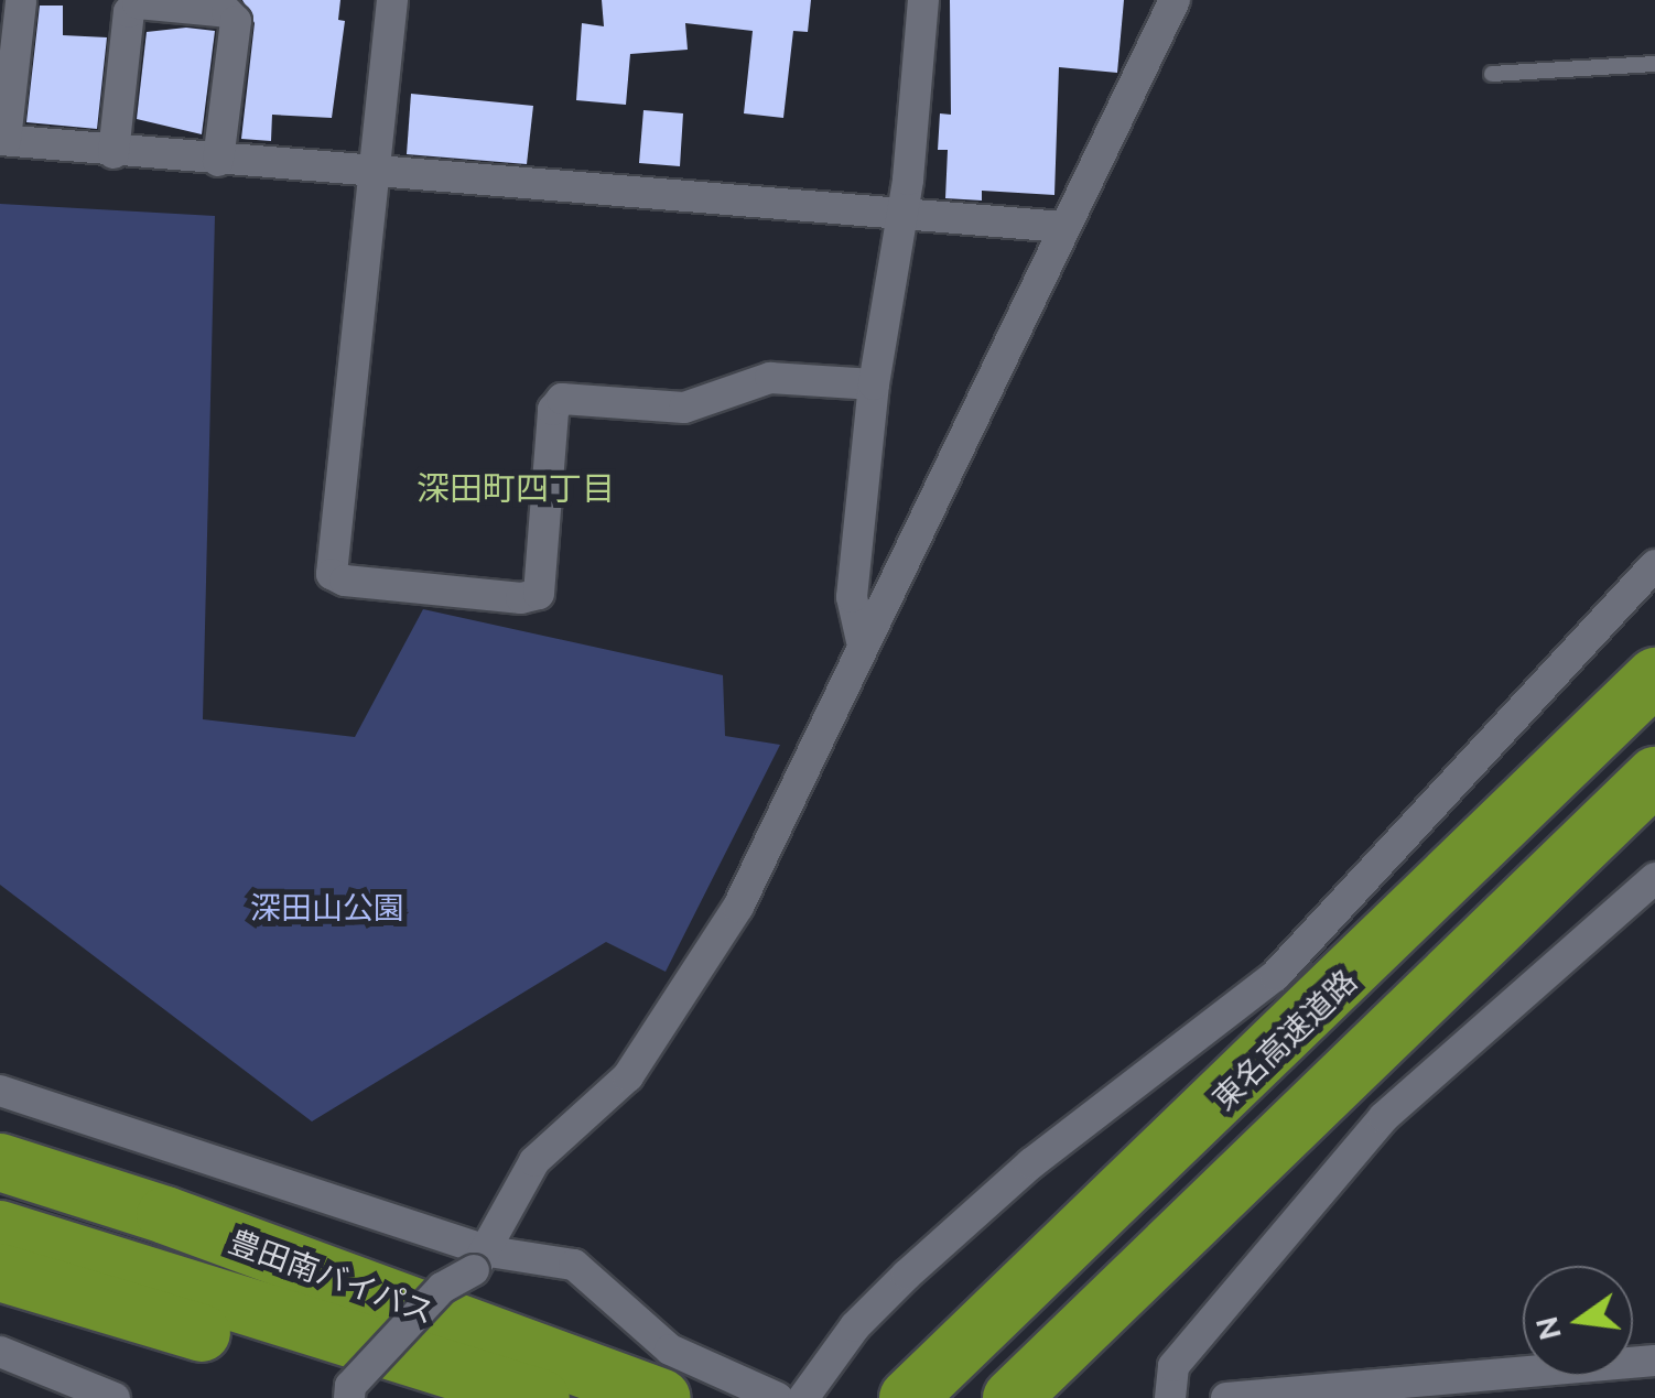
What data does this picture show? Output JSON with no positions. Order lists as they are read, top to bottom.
{
  "streets": {
    "highway": ["東名高速道路", "豊田南バイパス"]
  },
  "districts": ["深田町四丁目"],
  "parks": ["深田山公園"],
  "north": "left"
}
